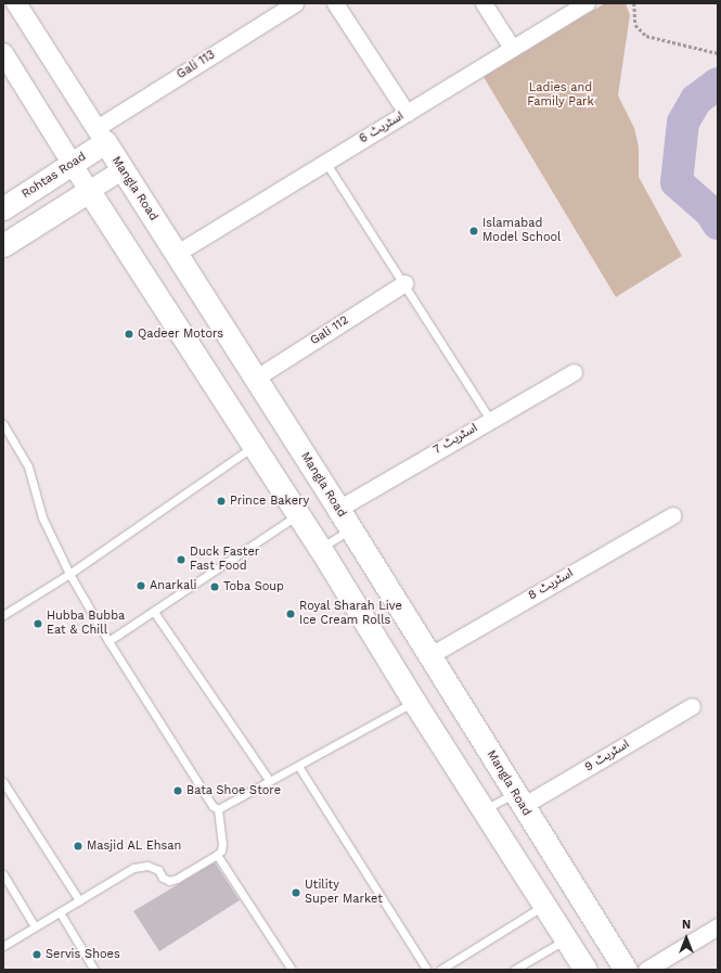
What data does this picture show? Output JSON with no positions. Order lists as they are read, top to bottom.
{
  "streets": {
    "main road": ["Rohtas Road", "Mangla Road"],
    "street": [
      "Gali 113",
      "اسٹریٹ 6",
      "Gali 112",
      "اسٹریٹ 7",
      "اسٹریٹ 8",
      "اسٹریٹ 9"
    ]
  },
  "crossings": [
    ["Gali 113", "Rohtas Road"],
    ["Gali 113", "Mangla Road"],
    ["اسٹریٹ 6", "Mangla Road"],
    ["Rohtas Road", "Mangla Road"],
    ["Mangla Road", "Gali 112"],
    ["Mangla Road", "اسٹریٹ 7"],
    ["Mangla Road", "اسٹریٹ 8"],
    ["Mangla Road", "اسٹریٹ 9"]
  ],
  "parks": ["Ladies and Family Park"],
  "places": [
    "Islamabad Model School",
    "Qadeer Motors",
    "Prince Bakery",
    "Duck Faster Fast Food",
    "Anarkali",
    "Toba Soup",
    "Royal Sharah Live Ice Cream Rolls",
    "Hubba Bubba Eat & Chill",
    "Bata Shoe Store",
    "Masjid AL Ehsan",
    "Utility Super Market",
    "Servis Shoes"
  ],
  "north": "top"
}
